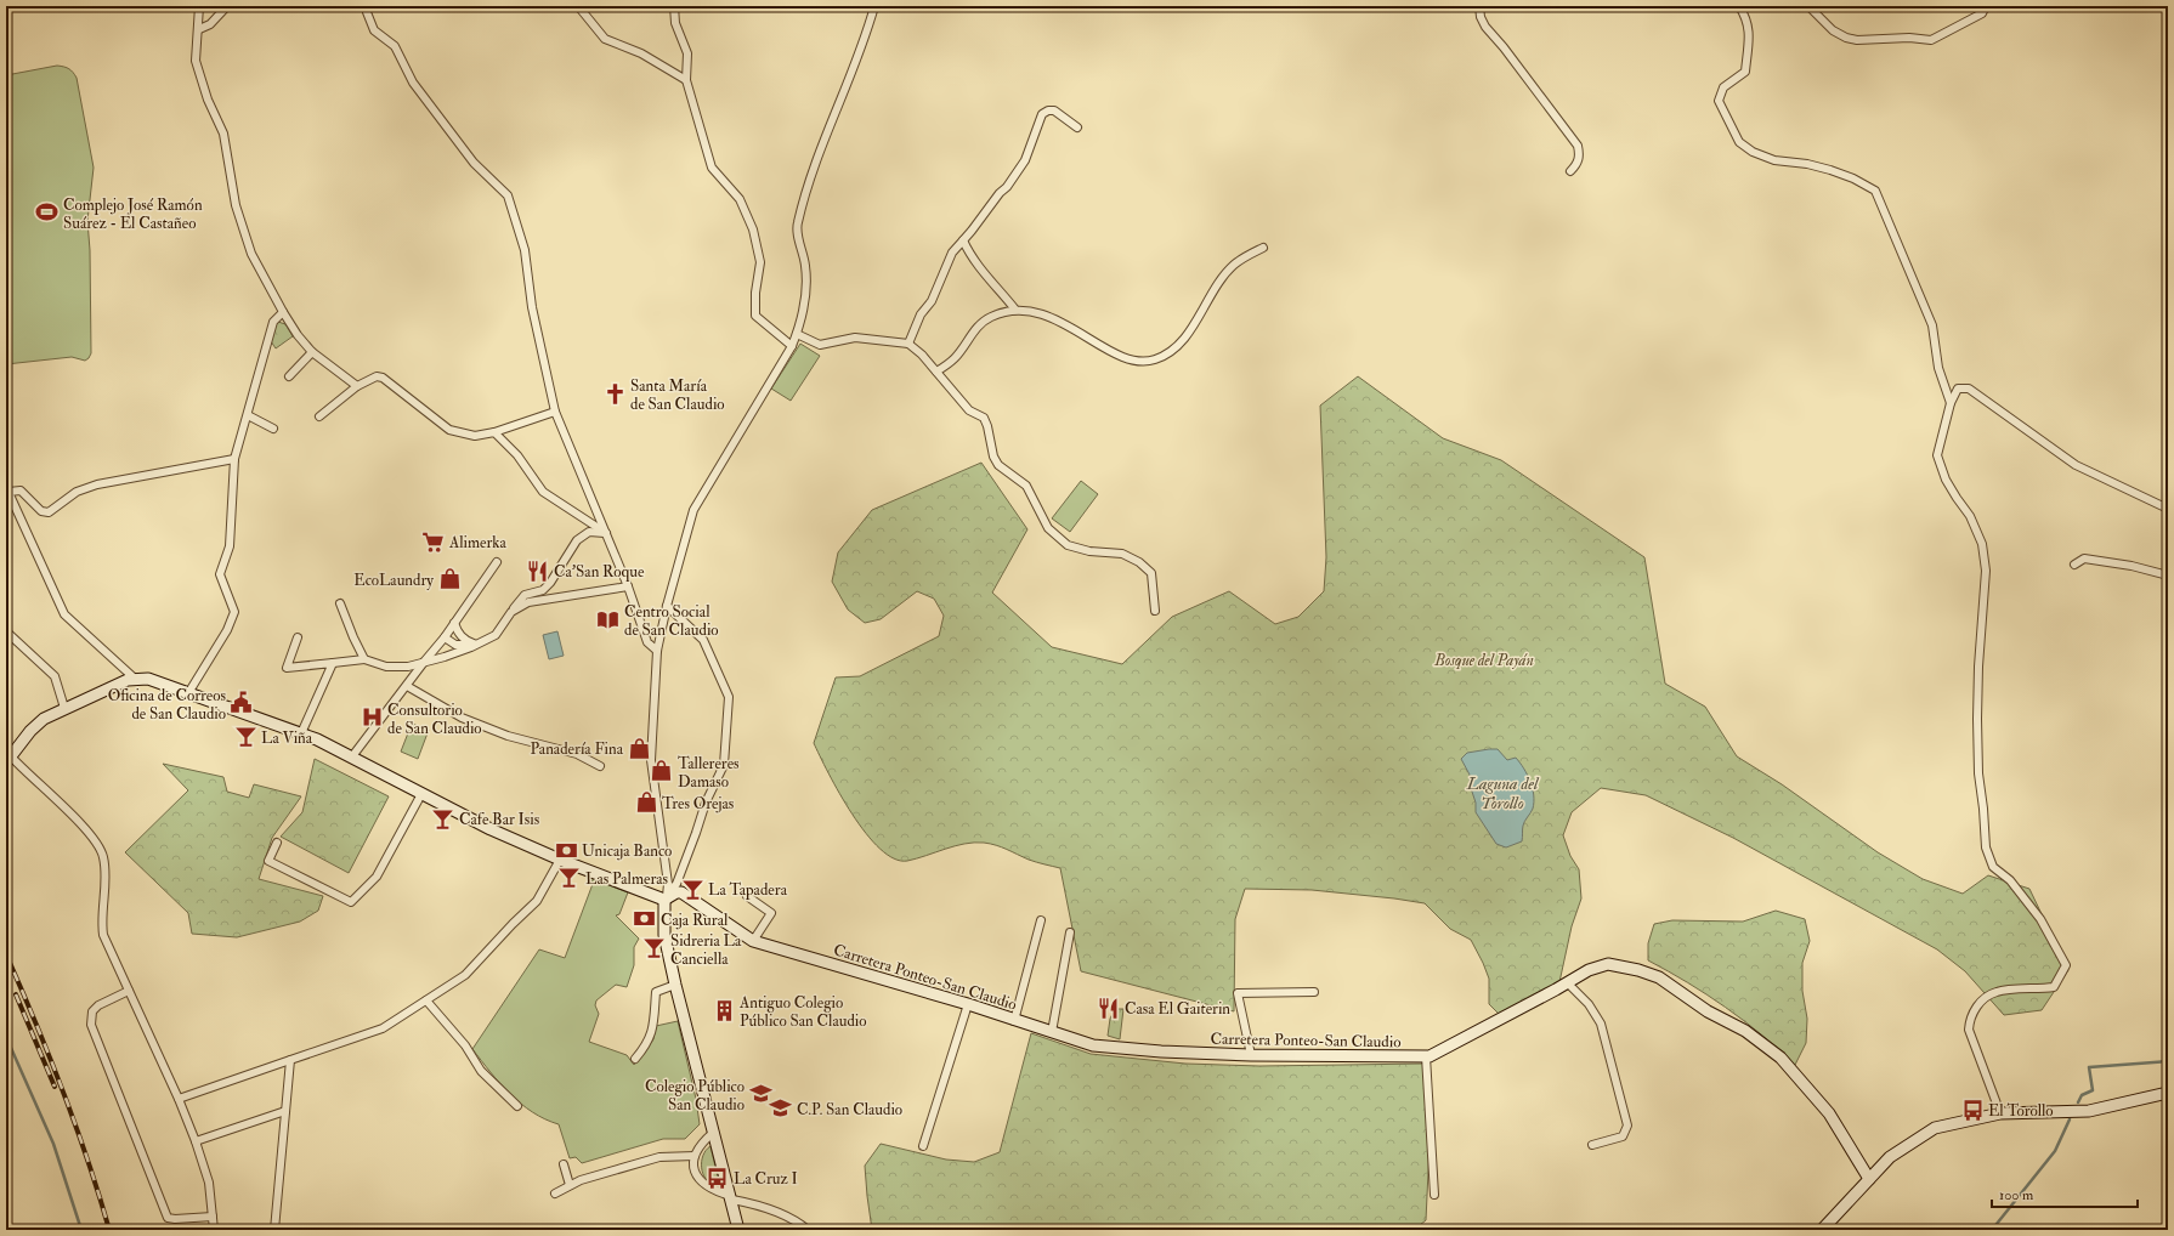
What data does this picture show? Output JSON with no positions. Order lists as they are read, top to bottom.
{
  "streets": {
    "street": ["Carretera Ponteo-San Claudio"]
  },
  "water": ["Laguna del Torollo"],
  "parks": ["Bosque del Payán"],
  "places": {
    "sports": ["Complejo José Ramón Suárez - El Castañeo"],
    "church": ["Santa María de San Claudio"],
    "supermarket": ["Alimerka"],
    "restaurant": ["Ca'San Roque", "Casa El Gaiterin"],
    "shop": [
      "EcoLaundry",
      "Panadería Fina",
      "Tallereres Damaso",
      "Tres Orejas"
    ],
    "library": ["Centro Social de San Claudio"],
    "public building": ["Oficina de Correos de San Claudio"],
    "hospital": ["Consultorio de San Claudio"],
    "bar": [
      "La Viña",
      "Cafe Bar Isis",
      "Las Palmeras",
      "La Tapadera",
      "Sidreria La Canciella"
    ],
    "bank": ["Unicaja Banco", "Caja Rural"],
    "building": ["Antiguo Colegio Público San Claudio"],
    "school or university": ["Colegio Público San Claudio", "C.P. San Claudio"],
    "bus stop": ["El Torollo", "La Cruz I"]
  },
  "scale_bar": "100 m"
}
